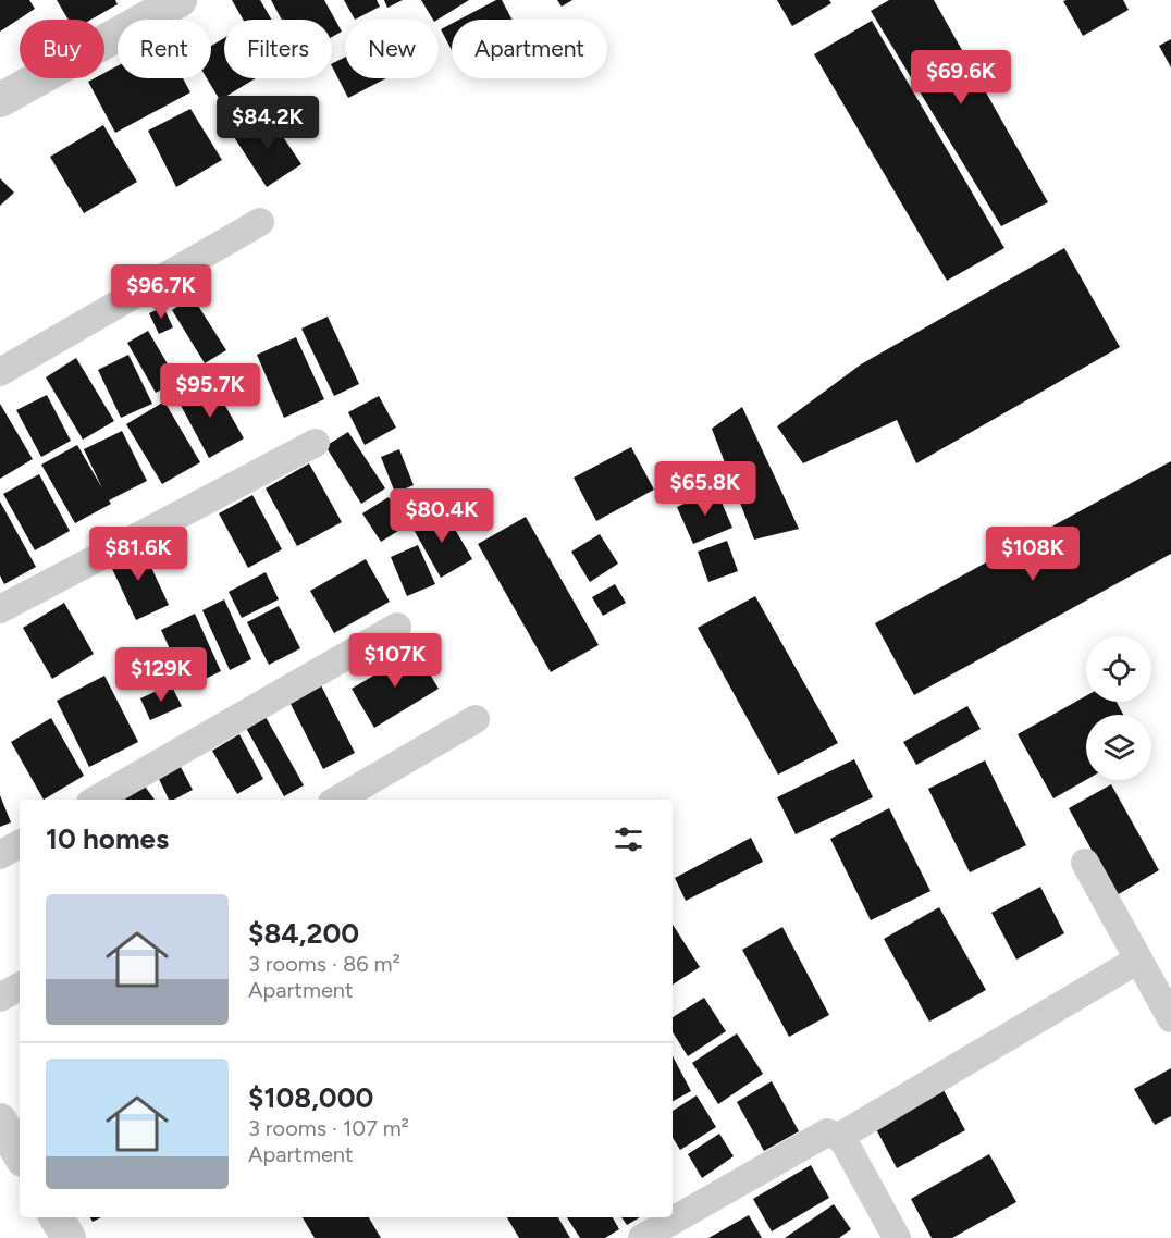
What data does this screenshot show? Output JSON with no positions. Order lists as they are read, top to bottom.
{
  "page": {
    "chip": [
      "Buy",
      "Rent",
      "Filters",
      "New",
      "Apartment"
    ],
    "price": [
      "$69.6K",
      "$84.2K",
      "$96.7K",
      "$95.7K",
      "$65.8K",
      "$80.4K",
      "$81.6K",
      "$108K",
      "$107K",
      "$129K"
    ],
    "heading": "10 homes",
    "list": [
      {
        "name": "$84,200",
        "note": "3 rooms · 86 m² · Apartment"
      },
      {
        "name": "$108,000",
        "note": "3 rooms · 107 m² · Apartment"
      }
    ]
  }
}
